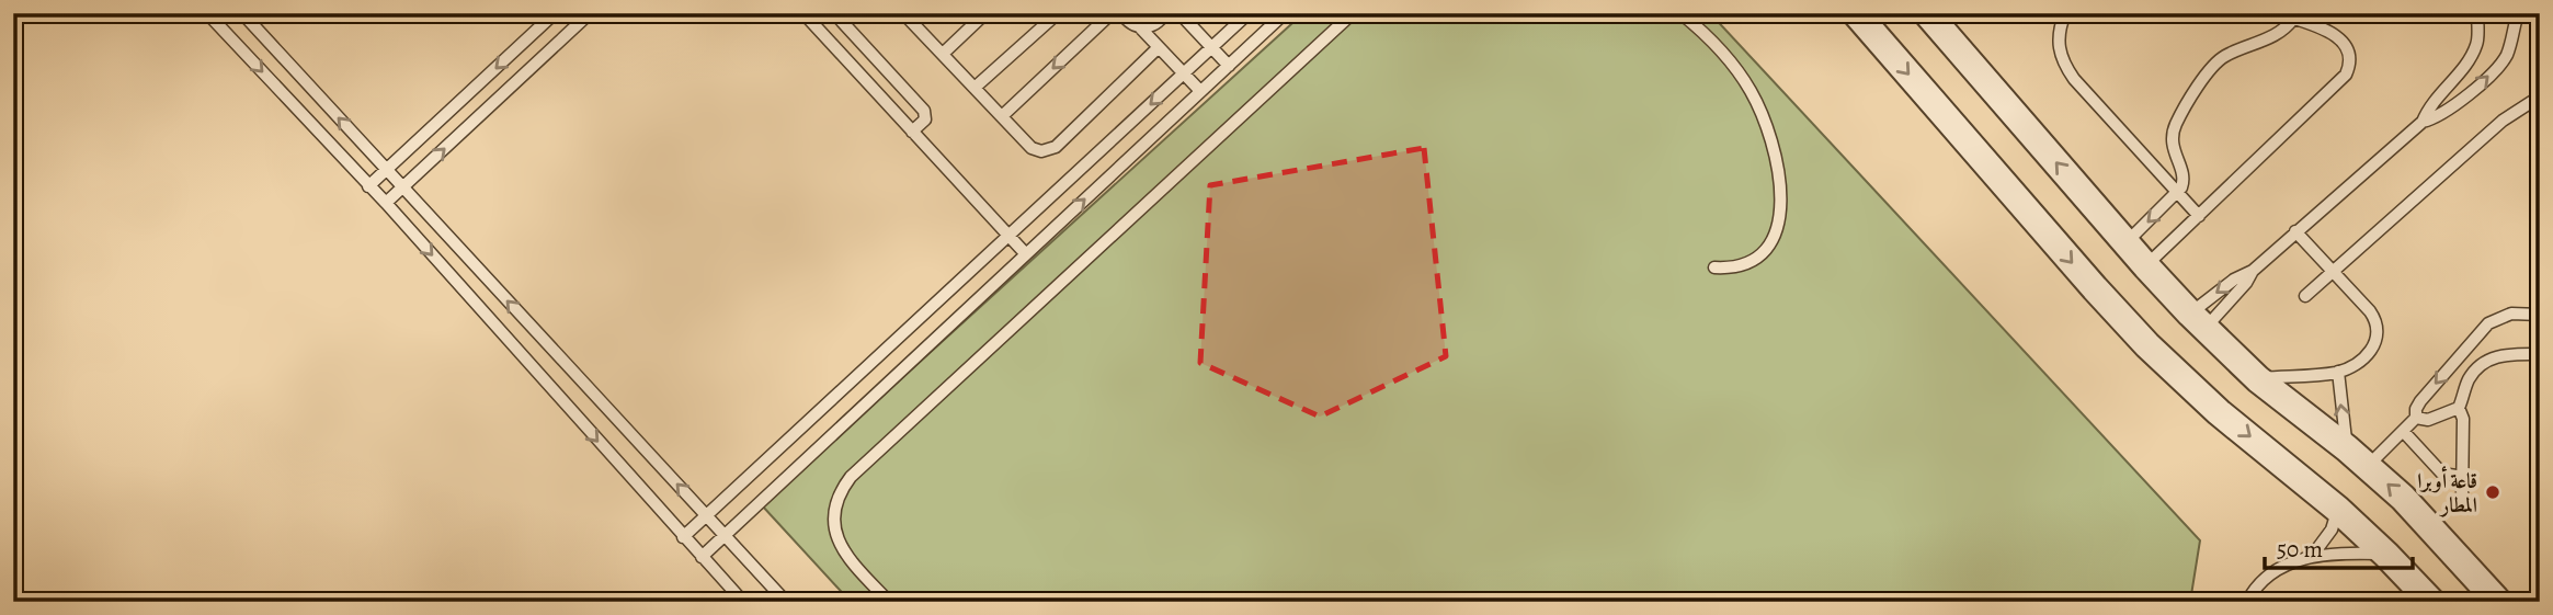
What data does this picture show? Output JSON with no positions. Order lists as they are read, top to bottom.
{
  "places": ["قاعة أوبرا المطار"],
  "scale_bar": "50 m"
}
